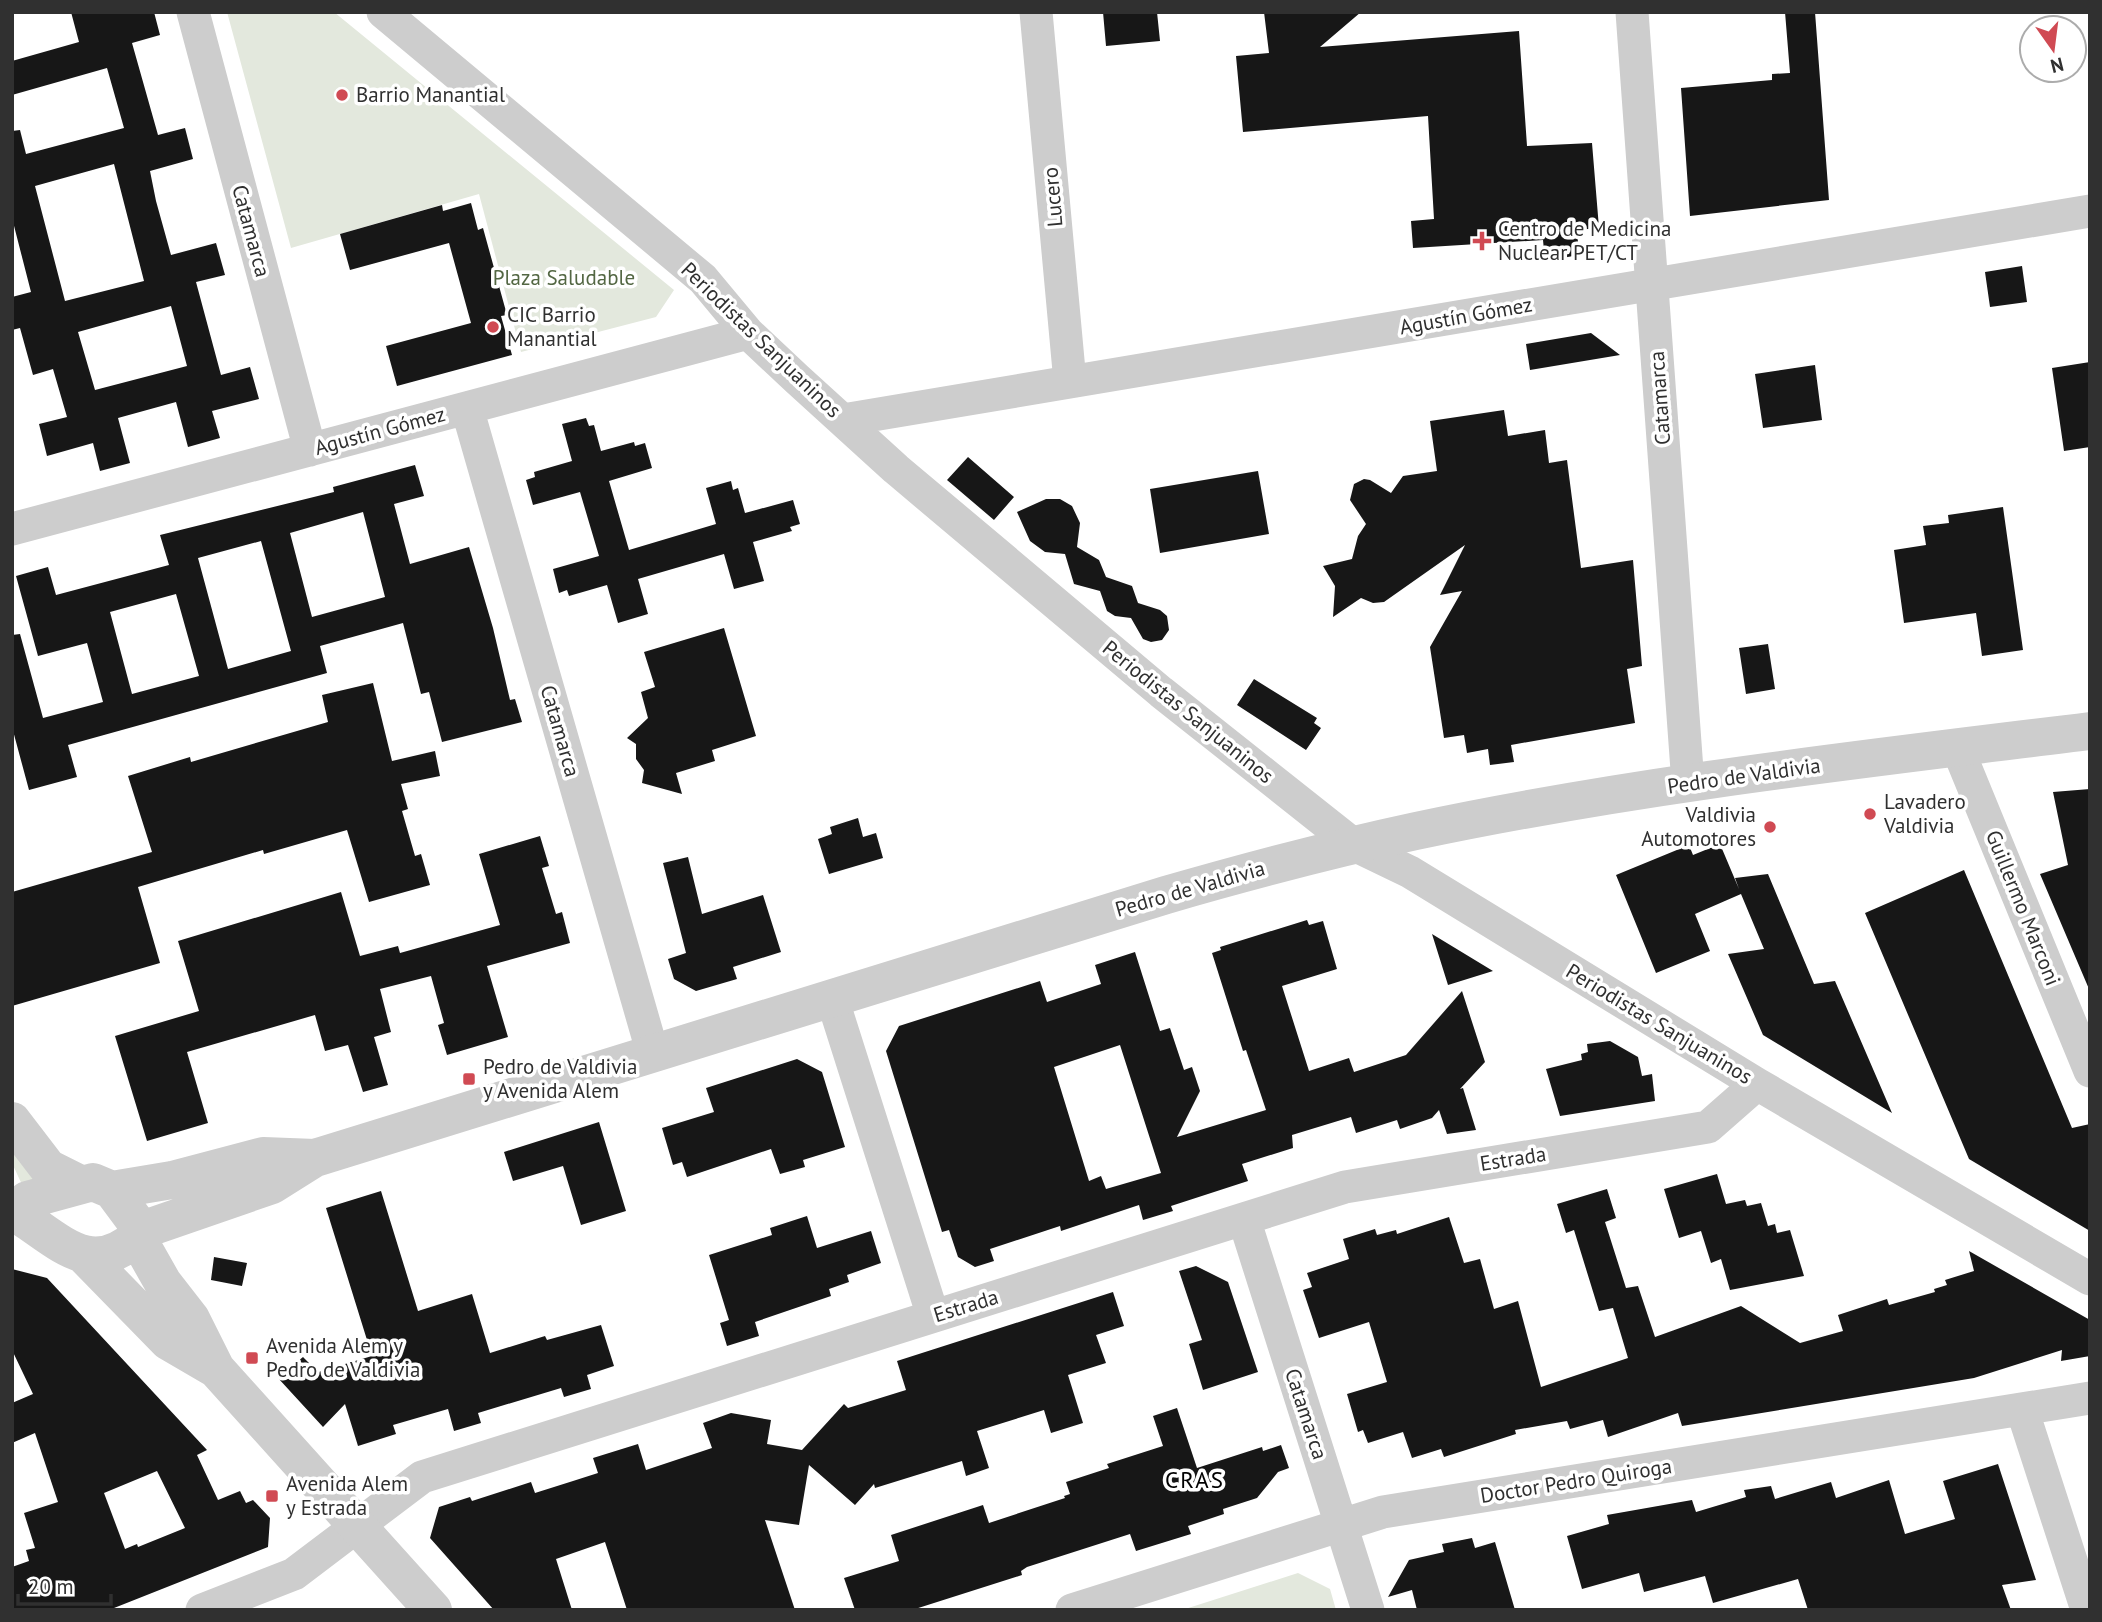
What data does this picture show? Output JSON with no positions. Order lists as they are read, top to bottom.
{
  "streets": {
    "street": [
      "Lucero",
      "Catamarca",
      "Agustín Gómez",
      "Periodistas Sanjuaninos",
      "Pedro de Valdivia",
      "Guillermo Marconi",
      "Estrada",
      "Doctor Pedro Quiroga"
    ]
  },
  "crossings": [
    ["Lucero", "Agustín Gómez"],
    ["Catamarca", "Agustín Gómez"],
    ["Catamarca", "Pedro de Valdivia"],
    ["Catamarca", "Estrada"],
    ["Catamarca", "Doctor Pedro Quiroga"],
    ["Agustín Gómez", "Periodistas Sanjuaninos"],
    ["Periodistas Sanjuaninos", "Pedro de Valdivia"],
    ["Periodistas Sanjuaninos", "Estrada"],
    ["Pedro de Valdivia", "Guillermo Marconi"]
  ],
  "districts": ["CRAS"],
  "parks": ["Plaza Saludable"],
  "places": {
    "other": [
      "Barrio Manantial",
      "CIC Barrio Manantial",
      "Lavadero Valdivia",
      "Valdivia Automotores"
    ],
    "health": ["Centro de Medicina Nuclear PET/CT"],
    "transit": ["Pedro de Valdivia y Avenida Alem", "Avenida Alem y Pedro de Valdivia", "Avenida Alem y Estrada"]
  },
  "scale_bar": "20 m",
  "north": "bottom"
}
